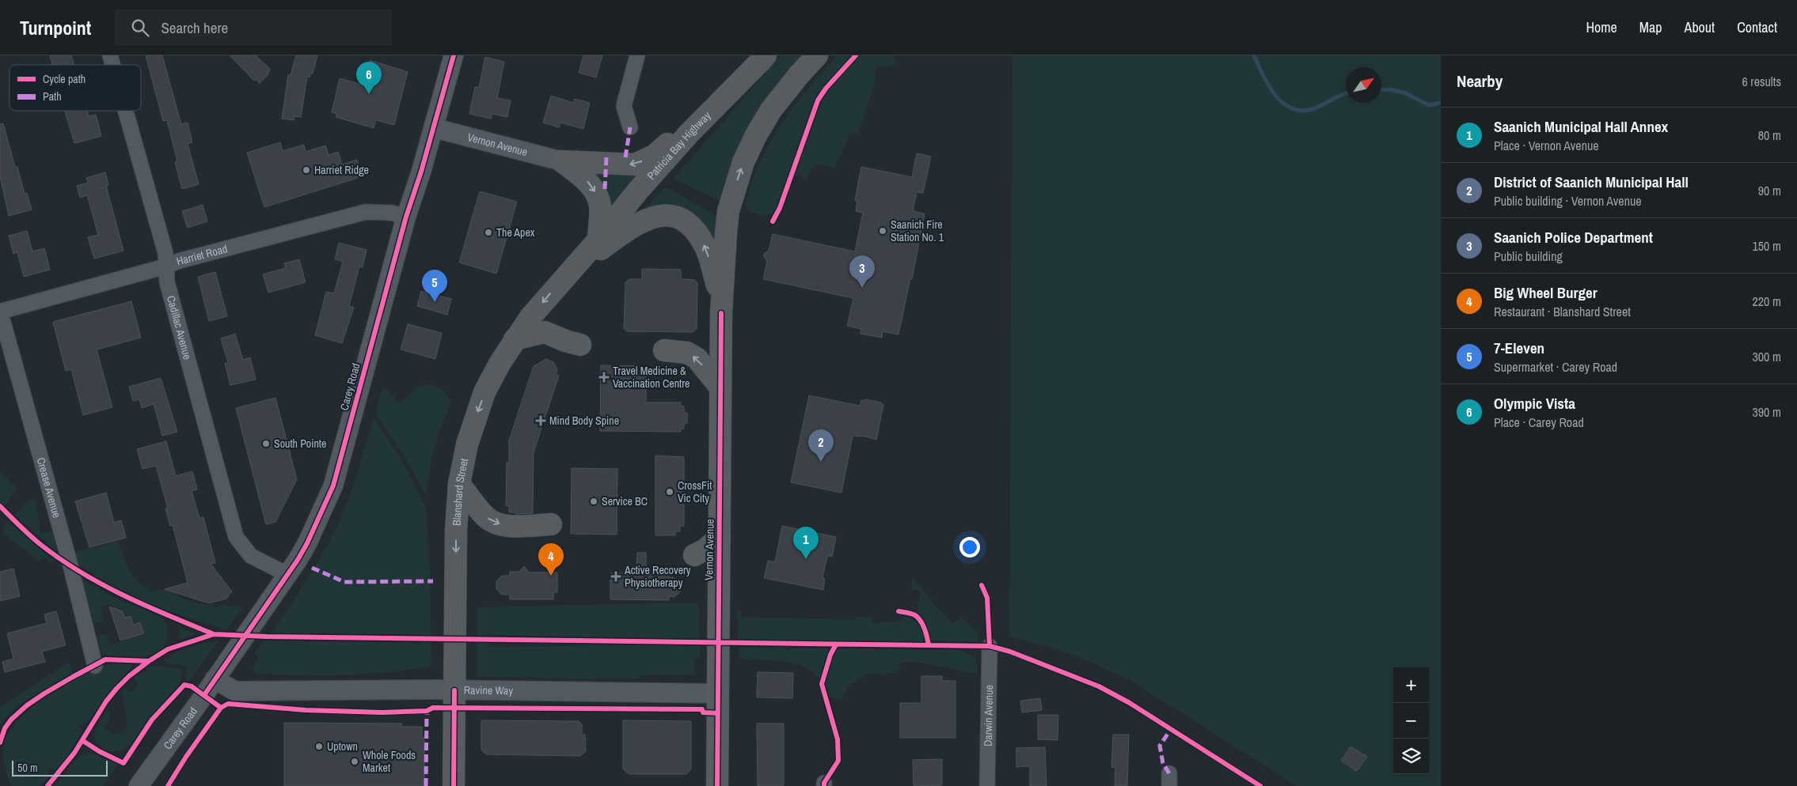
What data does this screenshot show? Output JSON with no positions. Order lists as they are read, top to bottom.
{
  "streets": {
    "highway": ["Vernon Avenue", "Patricia Bay Highway", "Blanshard Street"],
    "street": [
      "Harriet Road",
      "Cadillac Avenue",
      "Carey Road",
      "Crease Avenue",
      "Ravine Way",
      "Darwin Avenue"
    ]
  },
  "crossings": [
    ["Vernon Avenue", "Carey Road"],
    ["Vernon Avenue", "Ravine Way"],
    ["Patricia Bay Highway", "Blanshard Street"],
    ["Harriet Road", "Cadillac Avenue"],
    ["Harriet Road", "Carey Road"],
    ["Harriet Road", "Crease Avenue"],
    ["Cadillac Avenue", "Carey Road"],
    ["Carey Road", "Ravine Way"],
    ["Blanshard Street", "Ravine Way"]
  ],
  "one_way": ["Blanshard Street"],
  "places": {
    "other": [
      "Harriet Ridge",
      "Saanich Fire Station No. 1",
      "The Apex",
      "South Pointe",
      "CrossFit Vic City",
      "Service BC",
      "Uptown",
      "Whole Foods Market"
    ],
    "health": ["Travel Medicine & Vaccination Centre", "Mind Body Spine", "Active Recovery Physiotherapy"]
  },
  "legend": ["Cycle path", "Path"],
  "scale_bar": "50 m",
  "north": "top right",
  "page": {
    "header": "Turnpoint",
    "search": "Search here",
    "nav": [
      "Home",
      "Map",
      "About",
      "Contact"
    ],
    "heading": ["Nearby", "6 results"],
    "pins": [
      "6",
      "3",
      "5",
      "2",
      "1",
      "4"
    ],
    "list": [
      {
        "mark": "1",
        "name": "Saanich Municipal Hall Annex",
        "note": "Place · Vernon Avenue",
        "value": "80 m"
      },
      {
        "mark": "2",
        "name": "District of Saanich Municipal Hall",
        "note": "Public building · Vernon Avenue",
        "value": "90 m"
      },
      {
        "mark": "3",
        "name": "Saanich Police Department",
        "note": "Public building",
        "value": "150 m"
      },
      {
        "mark": "4",
        "name": "Big Wheel Burger",
        "note": "Restaurant · Blanshard Street",
        "value": "220 m"
      },
      {
        "mark": "5",
        "name": "7-Eleven",
        "note": "Supermarket · Carey Road",
        "value": "300 m"
      },
      {
        "mark": "6",
        "name": "Olympic Vista",
        "note": "Place · Carey Road",
        "value": "390 m"
      }
    ],
    "map_buttons": ["+", "−"],
    "scale": "50 m"
  }
}
